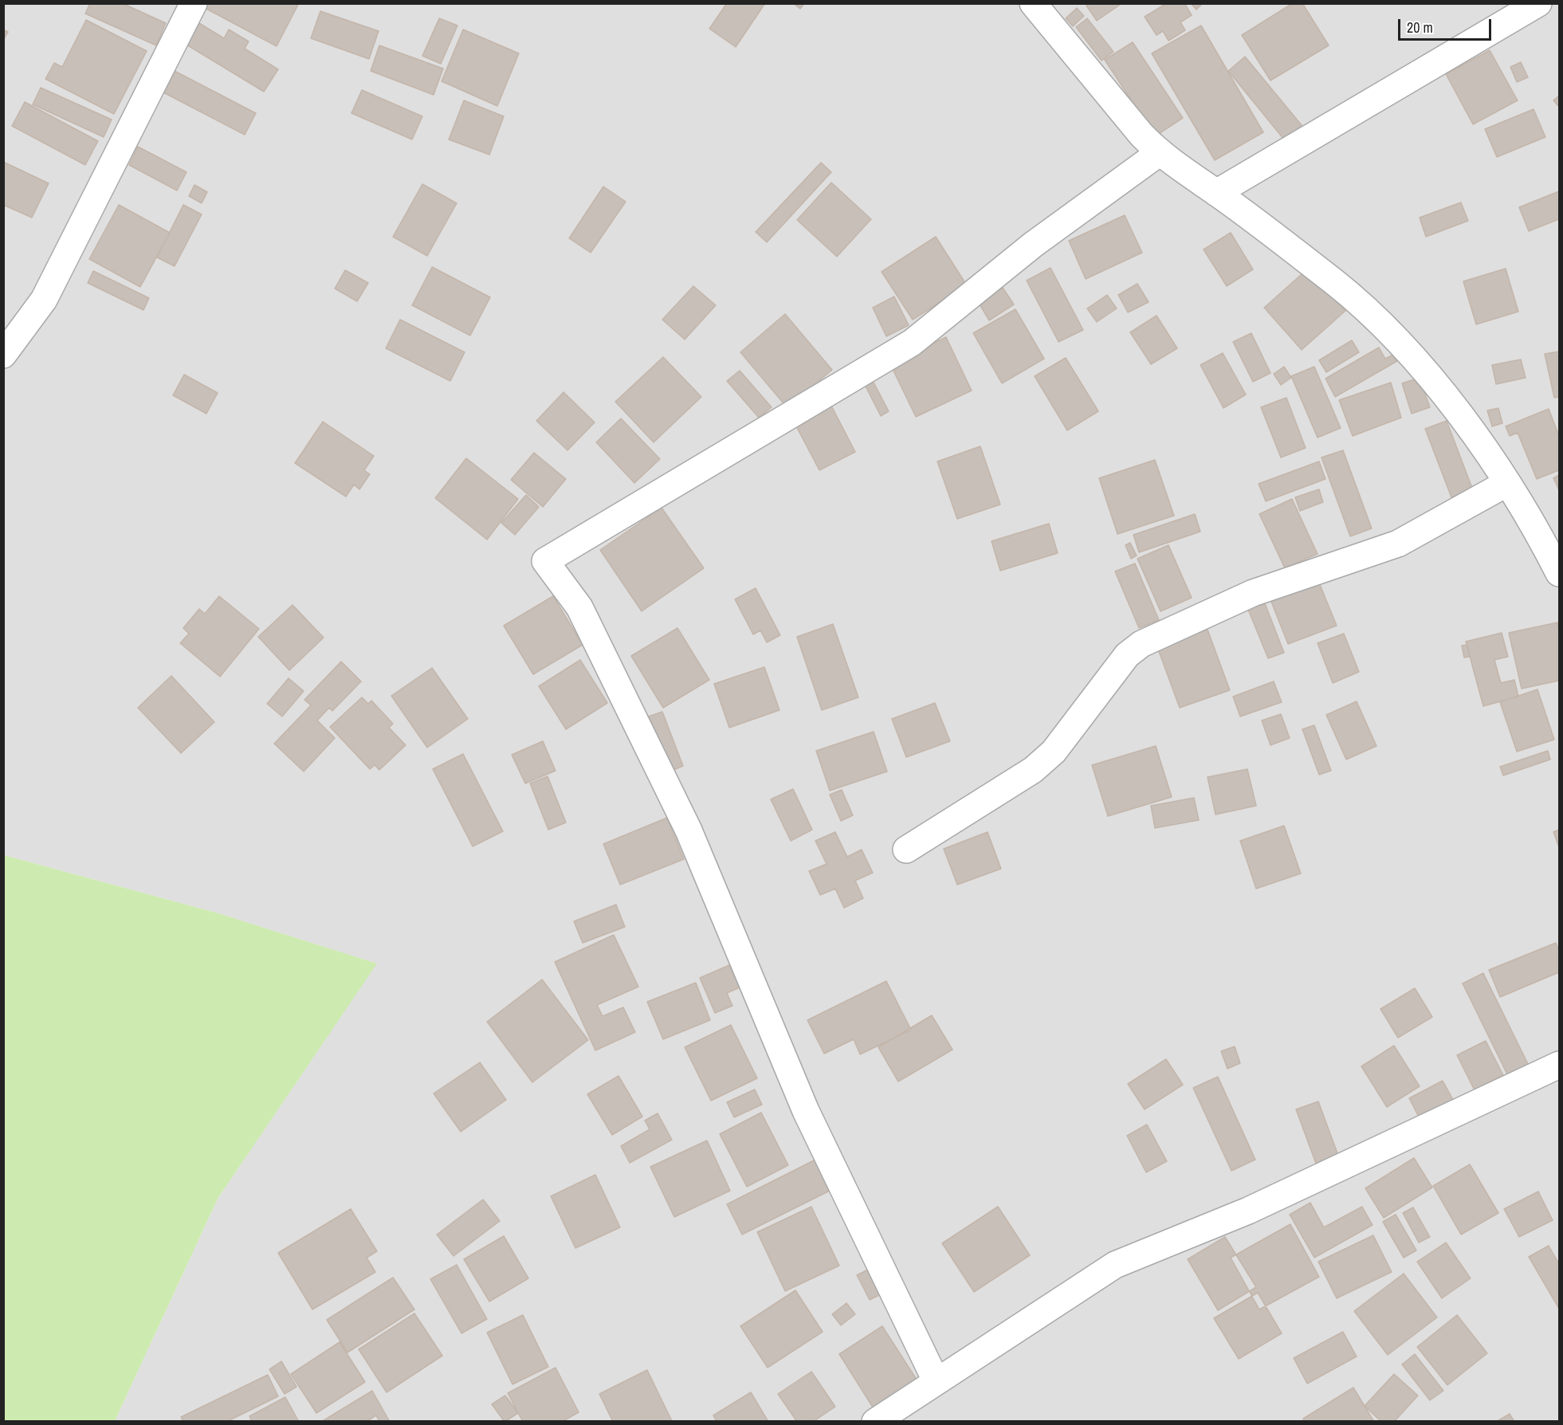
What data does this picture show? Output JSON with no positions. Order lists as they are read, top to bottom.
{
  "scale_bar": "20 m"
}
